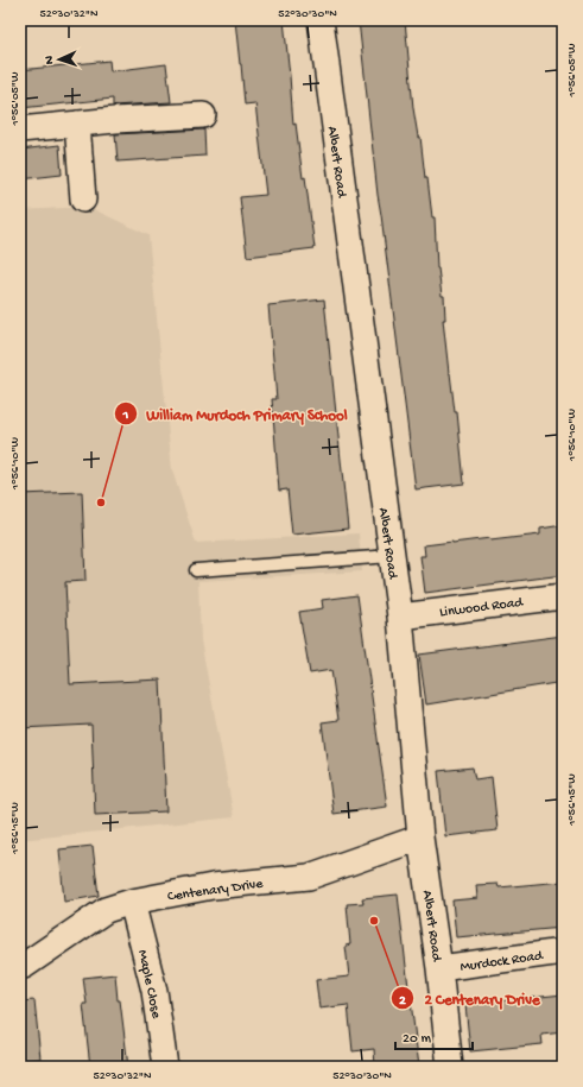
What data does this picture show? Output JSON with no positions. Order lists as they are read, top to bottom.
{
  "streets": {
    "street": [
      "Albert Road",
      "Linwood Road",
      "Centenary Drive",
      "Murdock Road",
      "Maple Close"
    ]
  },
  "crossings": [
    ["Albert Road", "Linwood Road"],
    ["Albert Road", "Centenary Drive"],
    ["Albert Road", "Murdock Road"],
    ["Centenary Drive", "Maple Close"]
  ],
  "places": ["William Murdoch Primary School", "2 Centenary Drive"],
  "scale_bar": "20 m",
  "north": "left",
  "coordinates": [
    "52°30'32\"N",
    "52°30'30\"N",
    "1°56'05\"W",
    "1°56'10\"W",
    "1°56'15\"W"
  ]
}
